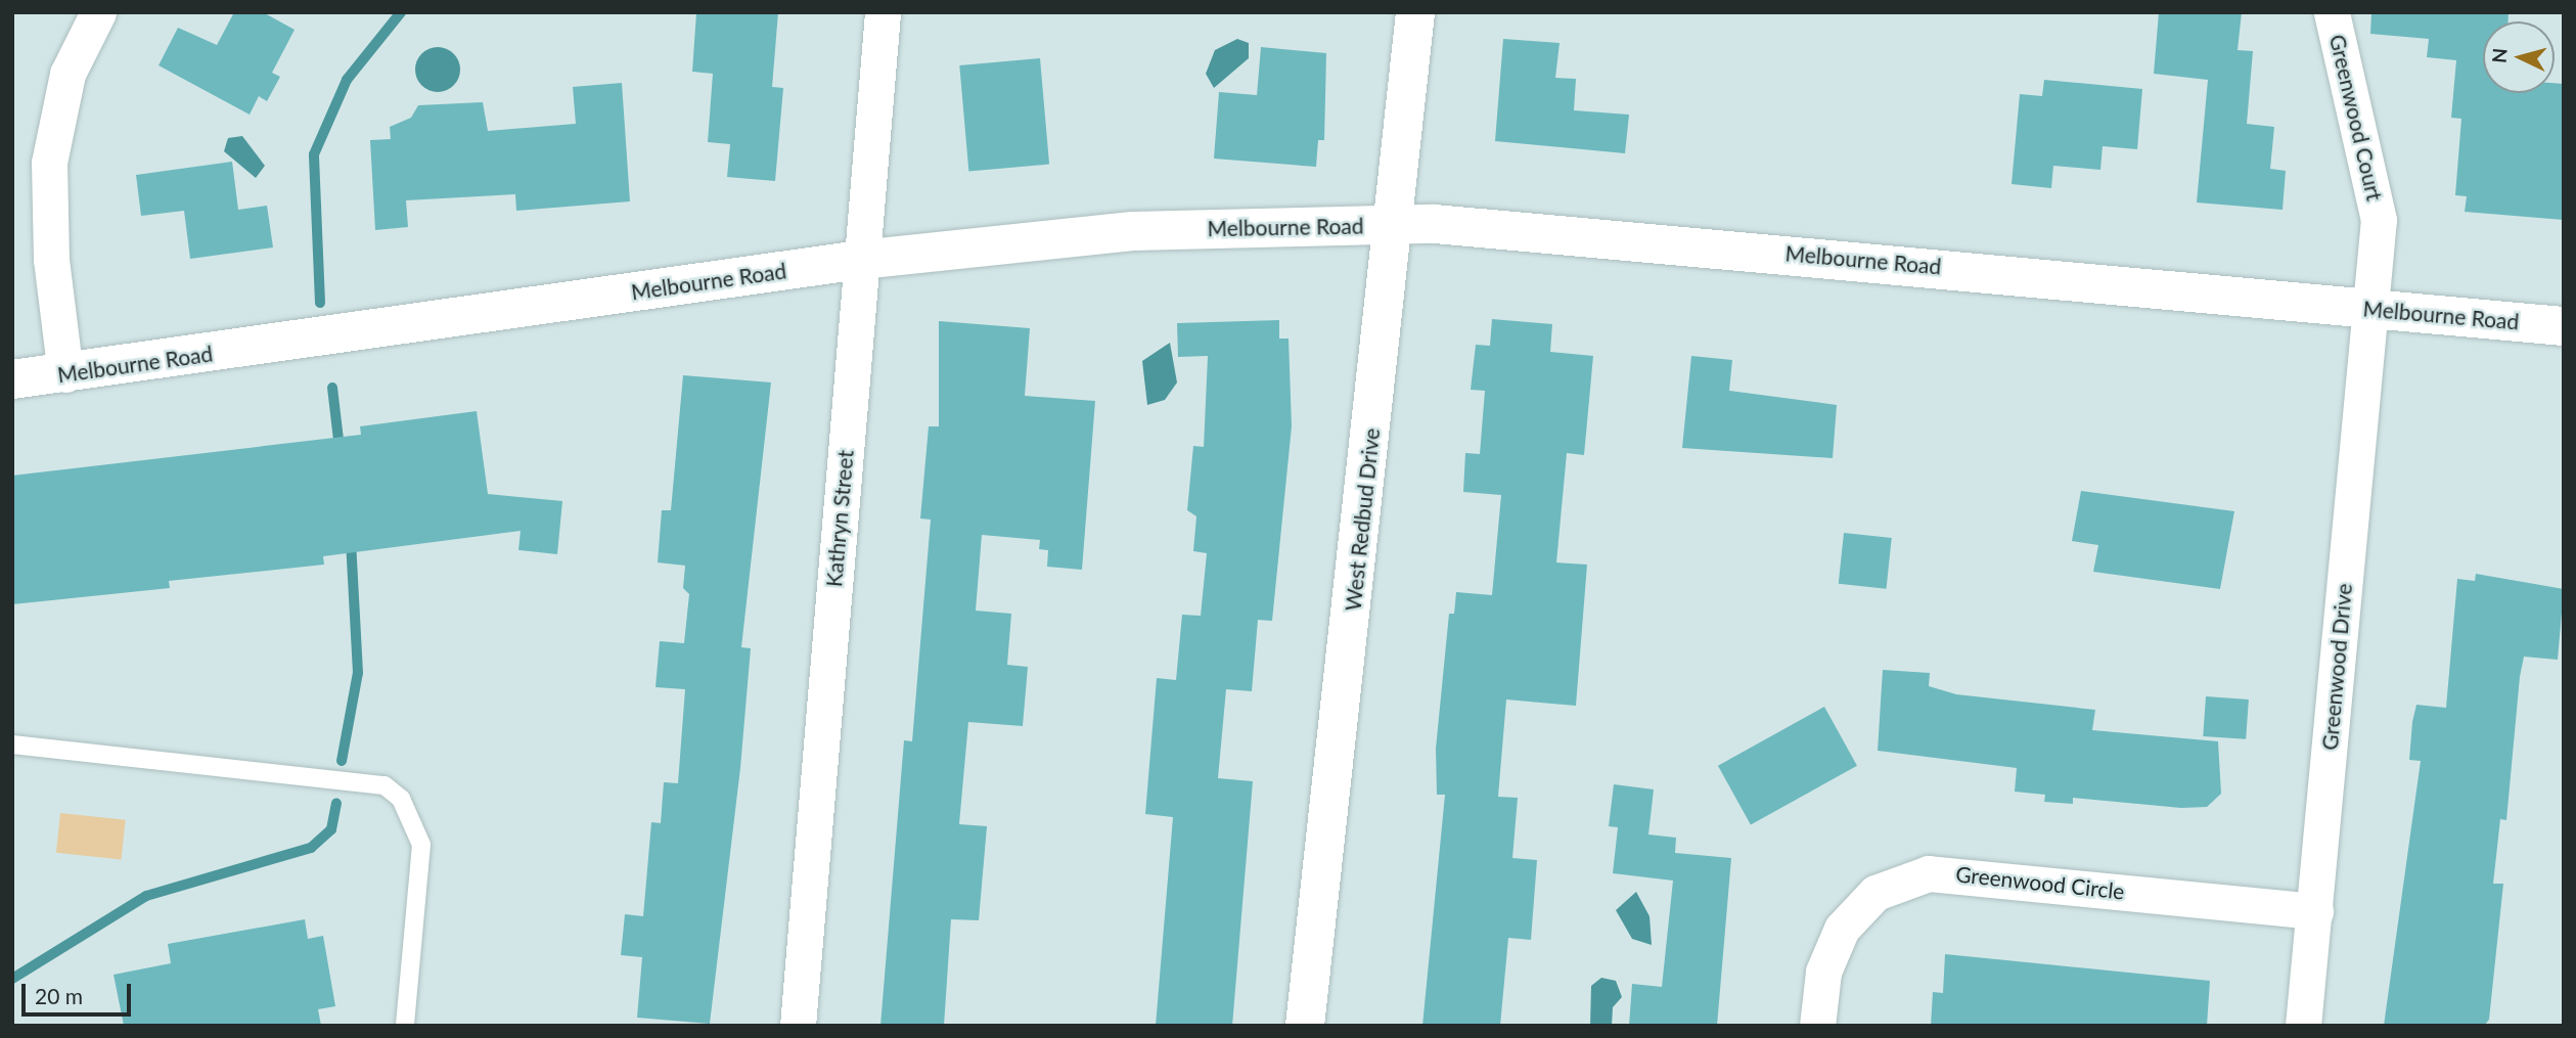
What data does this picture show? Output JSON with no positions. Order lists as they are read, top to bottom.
{
  "streets": {
    "street": [
      "Greenwood Court",
      "Melbourne Road",
      "Kathryn Street",
      "West Redbud Drive",
      "Greenwood Drive",
      "Greenwood Circle"
    ]
  },
  "crossings": [
    ["Greenwood Court", "Melbourne Road"],
    ["Greenwood Court", "Greenwood Drive"],
    ["Melbourne Road", "Kathryn Street"],
    ["Melbourne Road", "West Redbud Drive"],
    ["Melbourne Road", "Greenwood Drive"],
    ["Greenwood Drive", "Greenwood Circle"]
  ],
  "scale_bar": "20 m",
  "north": "left"
}
